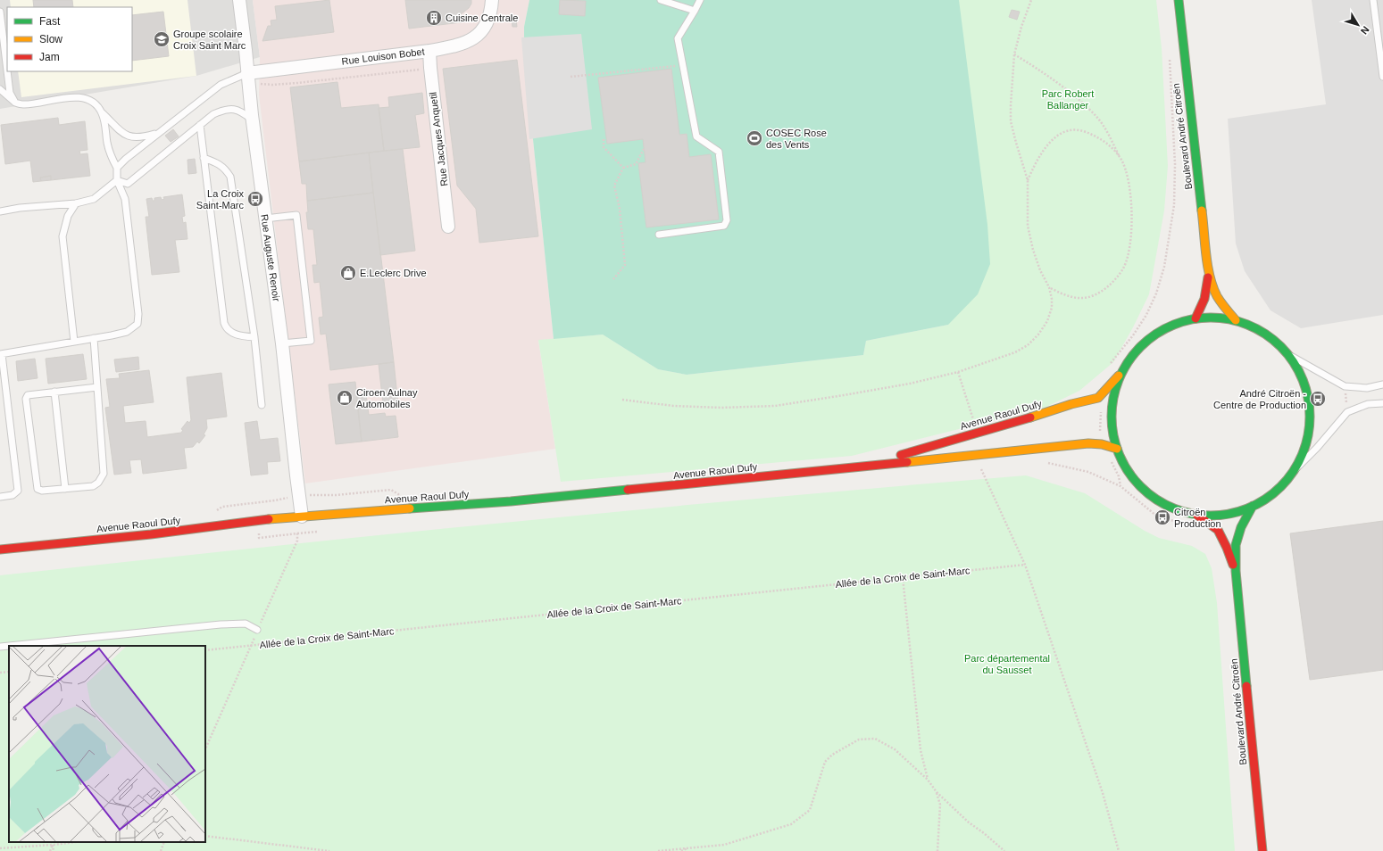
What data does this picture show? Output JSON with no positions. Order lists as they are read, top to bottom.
{
  "streets": {
    "main road": ["Boulevard André Citroën", "Avenue Raoul Dufy"],
    "street": ["Rue Louison Bobet", "Rue Jacques Anquetil", "Rue Auguste Renoir"],
    "path": ["Allée de la Croix de Saint-Marc"]
  },
  "crossings": [
    ["Rue Louison Bobet", "Rue Jacques Anquetil"],
    ["Rue Louison Bobet", "Rue Auguste Renoir"],
    ["Rue Auguste Renoir", "Avenue Raoul Dufy"]
  ],
  "parks": ["Parc Robert Ballanger", "Parc départemental du Sausset"],
  "places": {
    "building": ["Cuisine Centrale"],
    "school or university": ["Groupe scolaire Croix Saint Marc"],
    "sports": ["COSEC Rose des Vents"],
    "bus stop": ["La Croix Saint-Marc", "André Citroën - Centre de Production", "Citroën Production"],
    "shop": ["E.Leclerc Drive", "Ciroen Aulnay Automobiles"]
  },
  "legend": ["Fast", "Slow", "Jam"],
  "north": "bottom right"
}
